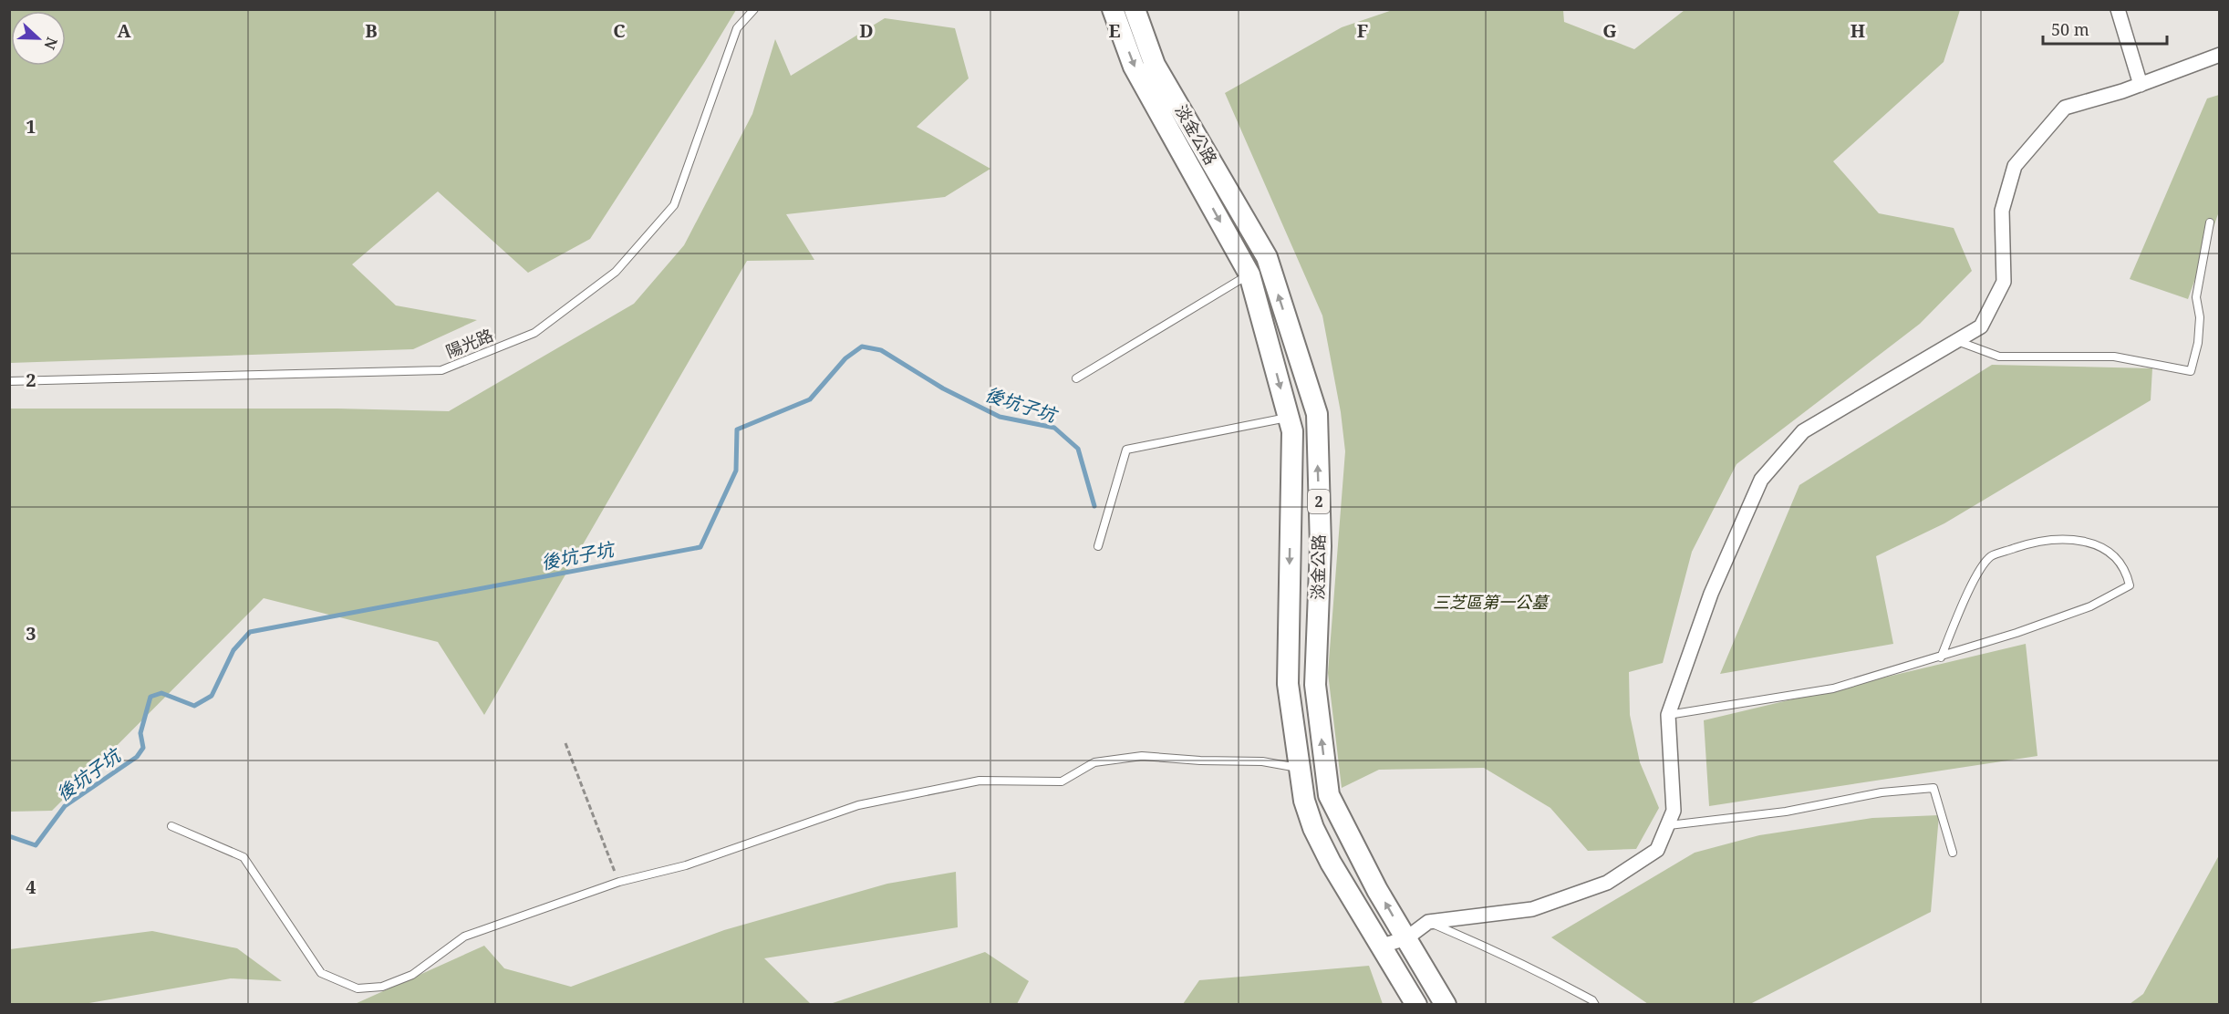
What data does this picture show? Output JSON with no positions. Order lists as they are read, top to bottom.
{
  "streets": {
    "main road": ["淡金公路", "2"],
    "lane": ["陽光路"]
  },
  "water": ["後坑子坑"],
  "parks": ["三芝區第一公墓"],
  "scale_bar": "50 m",
  "north": "right",
  "grid": {
    "columns": [
      "A",
      "B",
      "C",
      "D",
      "E",
      "F",
      "G",
      "H"
    ],
    "rows": [
      "1",
      "2",
      "3",
      "4"
    ]
  }
}
